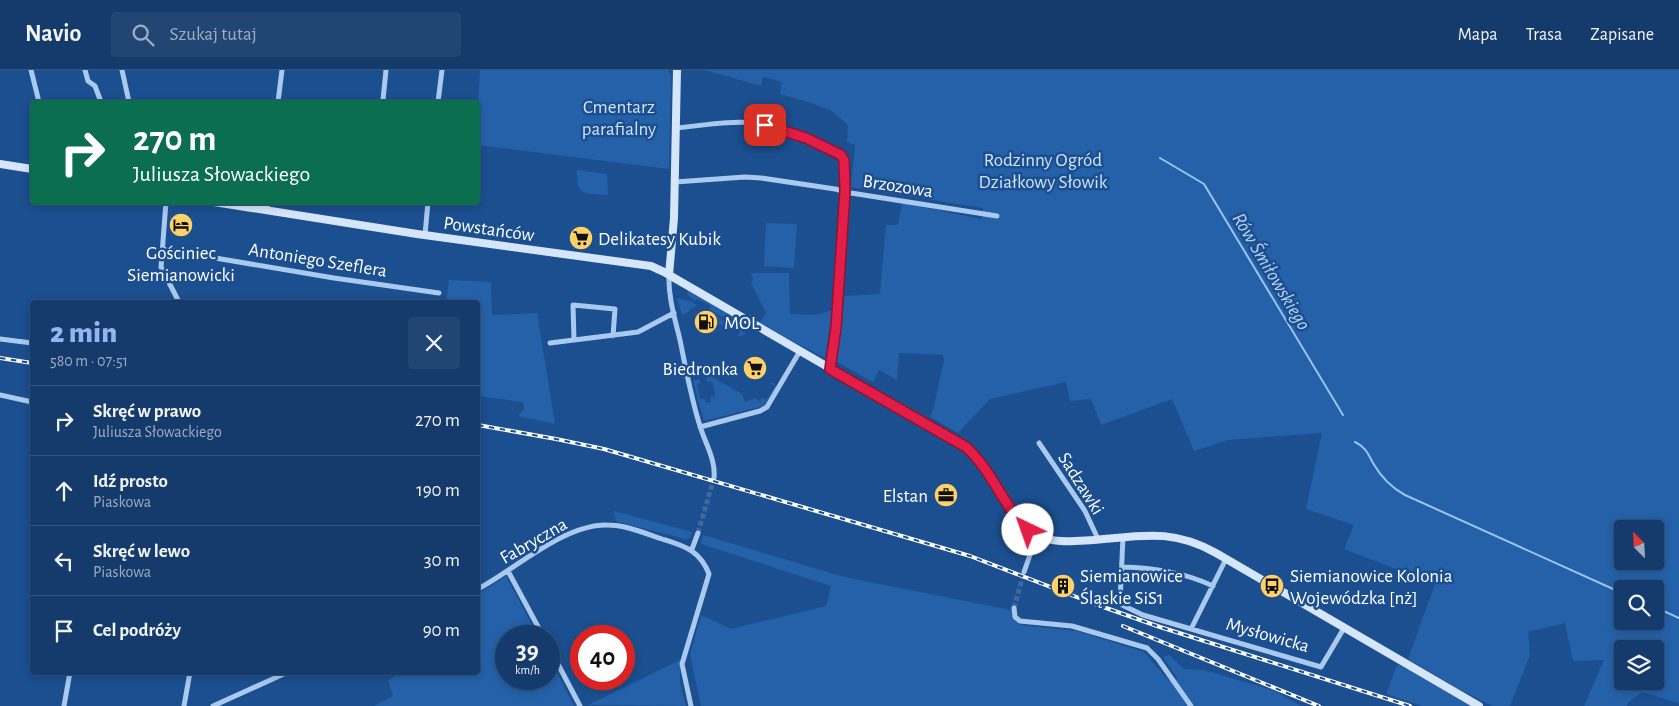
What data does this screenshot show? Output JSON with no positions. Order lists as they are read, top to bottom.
{
  "streets": {
    "street": [
      "Brzozowa",
      "Powstańców",
      "Antoniego Szeflera",
      "Sadzawki",
      "Fabryczna",
      "Mysłowicka"
    ]
  },
  "crossings": [
    ["Powstańców", "Mysłowicka"],
    ["Sadzawki", "Mysłowicka"]
  ],
  "water": ["Rów Śmiłowskiego"],
  "parks": ["Cmentarz parafialny", "Rodzinny Ogród Działkowy Słowik"],
  "places": {
    "hotel": ["Gościniec Siemianowicki"],
    "supermarket": ["Delikatesy Kubik", "Biedronka"],
    "fuel station": ["MOL"],
    "office": ["Elstan"],
    "building": ["Siemianowice Śląskie SiS1"],
    "bus stop": ["Siemianowice Kolonia Wojewódzka [nż]"]
  },
  "north": "top left",
  "page": {
    "header": "Navio",
    "search": "Szukaj tutaj",
    "nav": ["Mapa", "Trasa", "Zapisane"],
    "turn": ["270 m", "Juliusza Słowackiego"],
    "heading": ["2 min", "580 m · 07:51"],
    "list": [
      {
        "name": "Skręć w prawo",
        "note": "Juliusza Słowackiego",
        "value": "270 m"
      },
      {
        "name": "Idź prosto",
        "note": "Piaskowa",
        "value": "190 m"
      },
      {
        "name": "Skręć w lewo",
        "note": "Piaskowa",
        "value": "30 m"
      },
      {
        "name": "Cel podróży",
        "value": "90 m"
      }
    ],
    "speed": "39 km/h",
    "limit": "40"
  }
}
